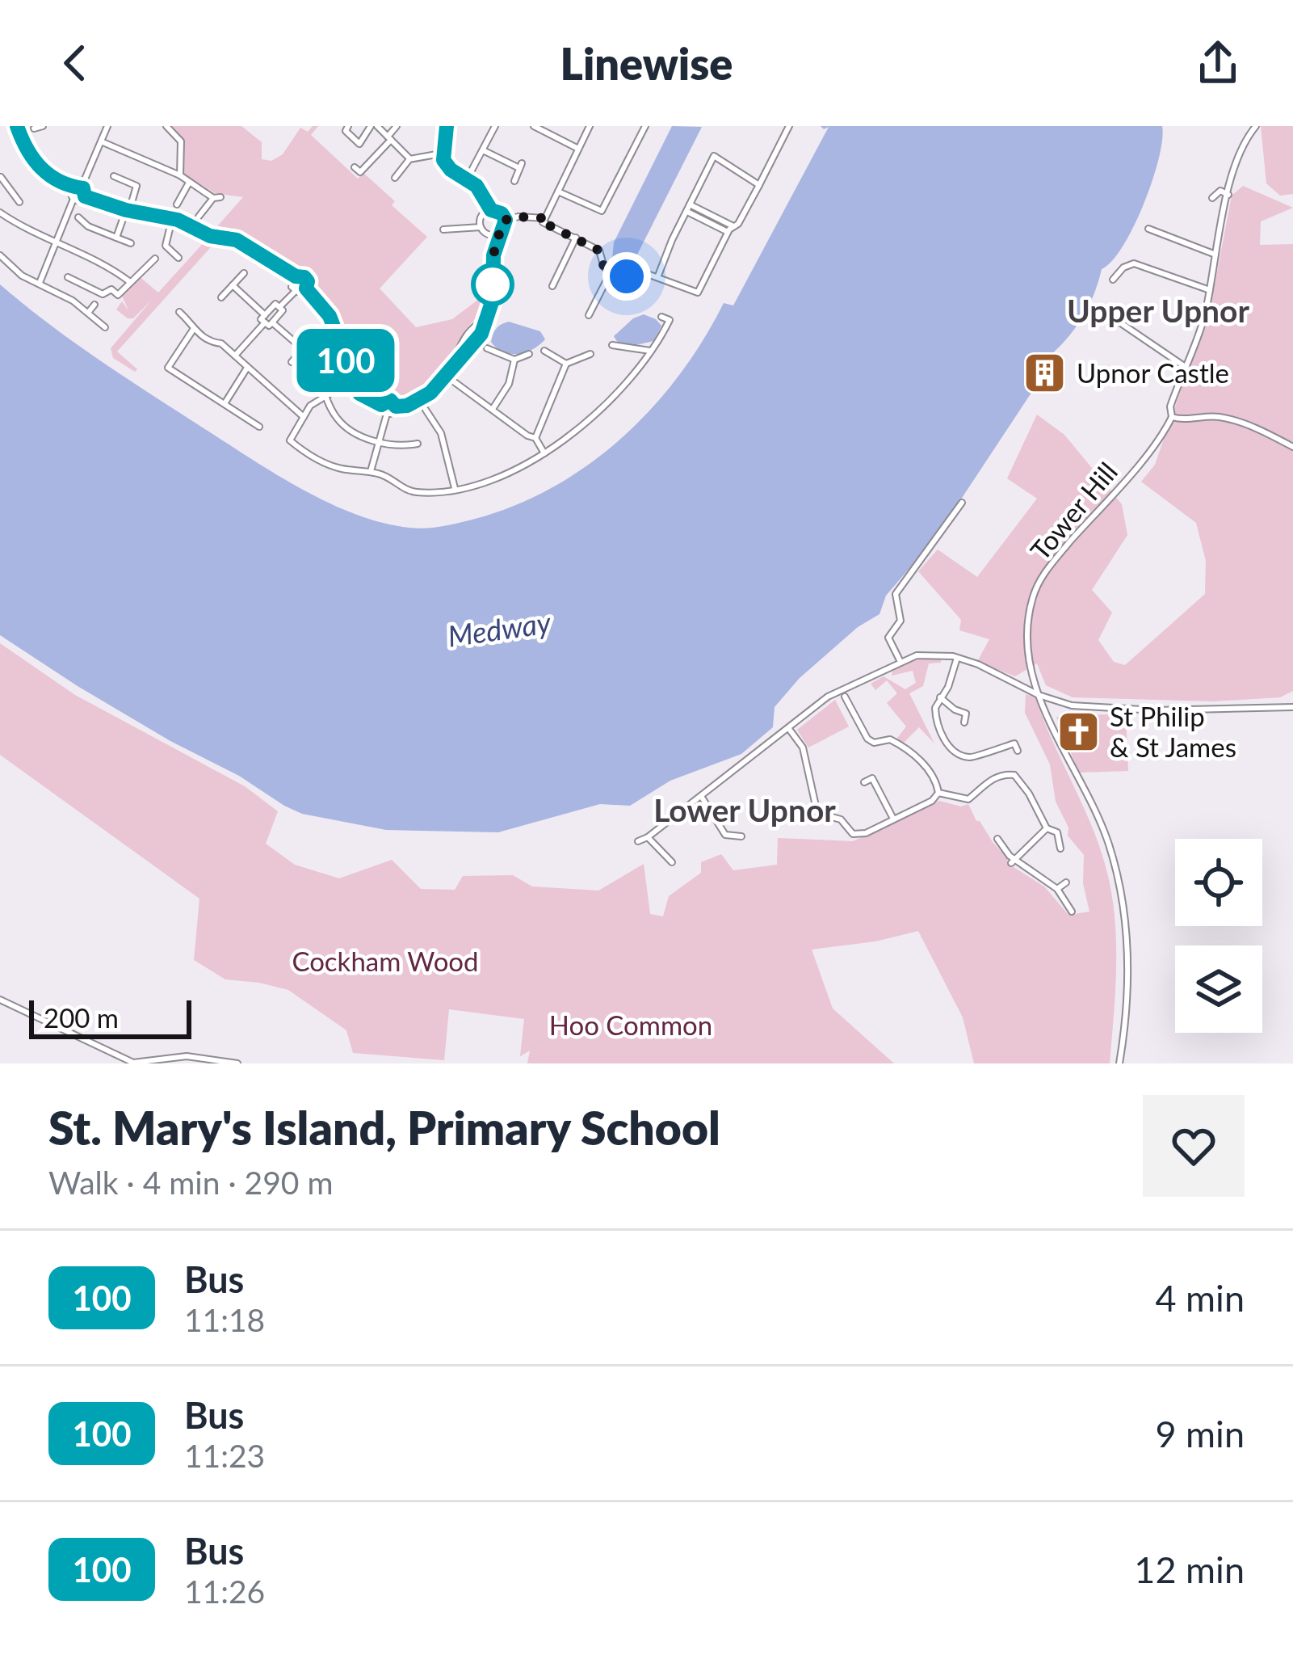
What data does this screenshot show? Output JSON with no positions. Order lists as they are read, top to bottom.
{
  "streets": {
    "street": ["Tower Hill"]
  },
  "districts": ["Upper Upnor", "Lower Upnor"],
  "water": ["Medway"],
  "parks": ["Cockham Wood", "Hoo Common"],
  "places": {
    "building": ["Upnor Castle"],
    "church": ["St Philip & St James"]
  },
  "lines": ["bus line 100"],
  "scale_bar": "200 m",
  "page": {
    "header": "Linewise",
    "on_map": "100",
    "scale": "200 m",
    "heading": ["St. Mary's Island, Primary School", "Walk · 4 min · 290 m"],
    "list": [
      {
        "mark": "100",
        "name": "Bus",
        "note": "11:18",
        "value": "4 min"
      },
      {
        "mark": "100",
        "name": "Bus",
        "note": "11:23",
        "value": "9 min"
      },
      {
        "mark": "100",
        "name": "Bus",
        "note": "11:26",
        "value": "12 min"
      }
    ]
  }
}
